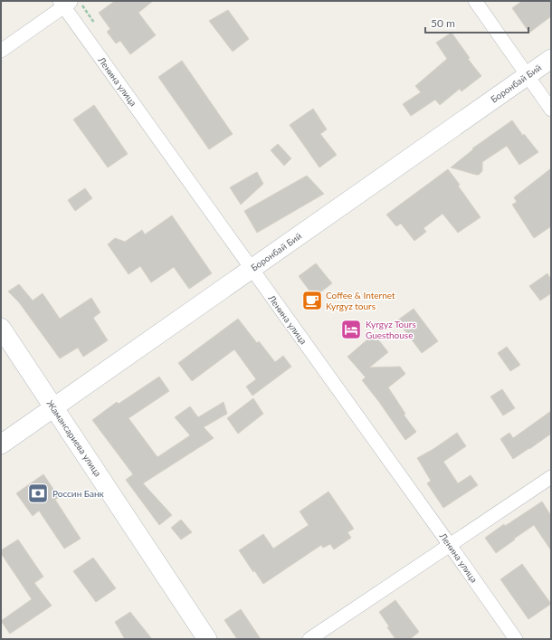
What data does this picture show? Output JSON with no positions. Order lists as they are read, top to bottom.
{
  "streets": {
    "street": ["Ленина улица", "Боронбай Бий", "Жамансариева улица"]
  },
  "crossings": [
    ["Ленина улица", "Боронбай Бий"],
    ["Боронбай Бий", "Жамансариева улица"]
  ],
  "places": {
    "cafe": ["Coffee & Internet Kyrgyz tours"],
    "hotel": ["Kyrgyz Tours Guesthouse"],
    "bank": ["Россин Банк"]
  },
  "scale_bar": "50 m"
}
